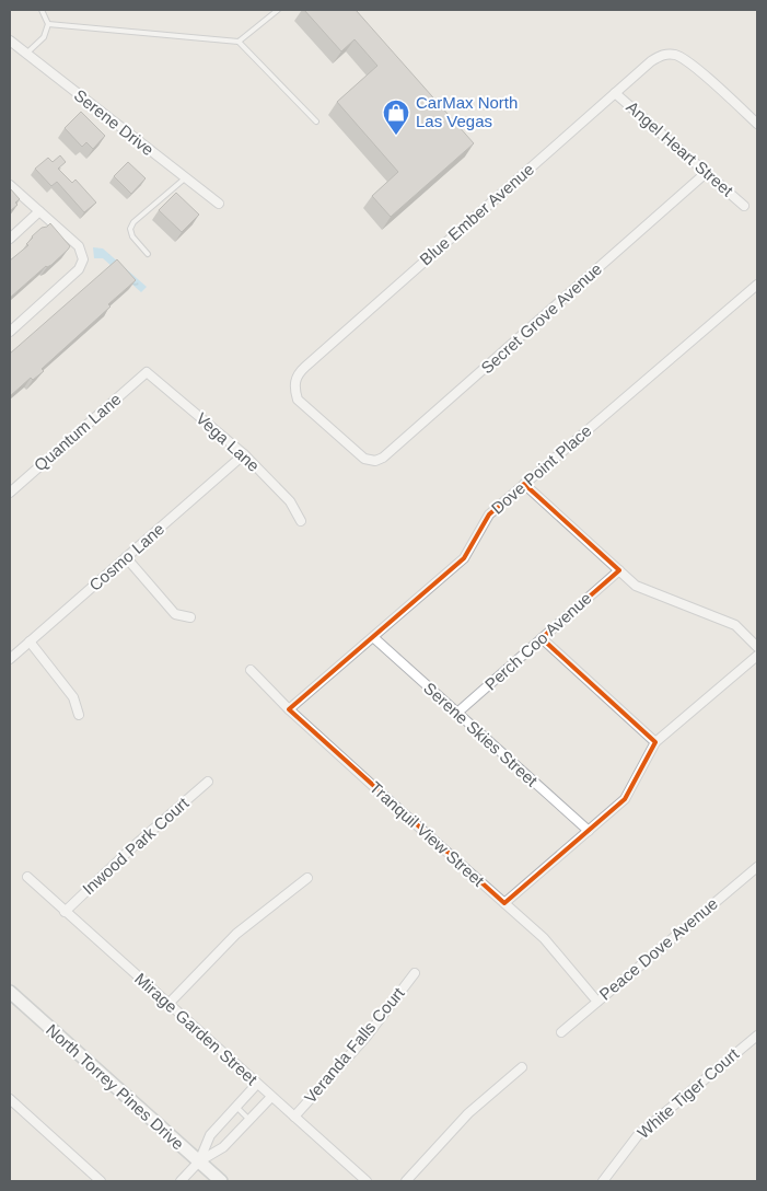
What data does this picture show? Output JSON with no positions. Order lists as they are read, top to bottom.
{
  "streets": {
    "street": [
      "Serene Drive",
      "Angel Heart Street",
      "Blue Ember Avenue",
      "Secret Grove Avenue",
      "Quantum Lane",
      "Vega Lane",
      "Dove Point Place",
      "Cosmo Lane",
      "Perch Coo Avenue",
      "Serene Skies Street",
      "Tranquil View Street",
      "Inwood Park Court",
      "Peace Dove Avenue",
      "Mirage Garden Street",
      "Veranda Falls Court",
      "North Torrey Pines Drive",
      "White Tiger Court"
    ]
  },
  "crossings": [
    ["Angel Heart Street", "Blue Ember Avenue"],
    ["Angel Heart Street", "Secret Grove Avenue"],
    ["Blue Ember Avenue", "Secret Grove Avenue"],
    ["Quantum Lane", "Vega Lane"],
    ["Vega Lane", "Cosmo Lane"],
    ["Dove Point Place", "Serene Skies Street"],
    ["Dove Point Place", "Tranquil View Street"],
    ["Perch Coo Avenue", "Serene Skies Street"],
    ["Tranquil View Street", "Peace Dove Avenue"],
    ["Inwood Park Court", "Mirage Garden Street"],
    ["Mirage Garden Street", "Veranda Falls Court"]
  ],
  "places": {
    "shop": ["CarMax North Las Vegas"]
  }
}
